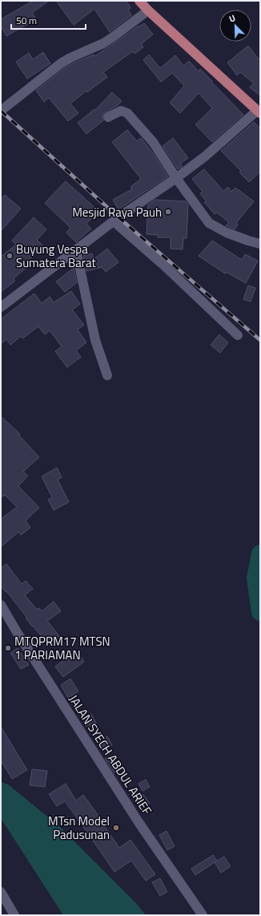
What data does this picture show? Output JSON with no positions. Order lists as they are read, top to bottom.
{
  "streets": {
    "street": ["JALAN SYECH ABDUL ARIEF"]
  },
  "places": [
    "Mesjid Raya Pauh",
    "Buyung Vespa Sumatera Barat",
    "MTQPRM17 MTSN 1 PARIAMAN",
    "MTsn Model Padusunan"
  ],
  "scale_bar": "50 m",
  "north": "top left"
}
